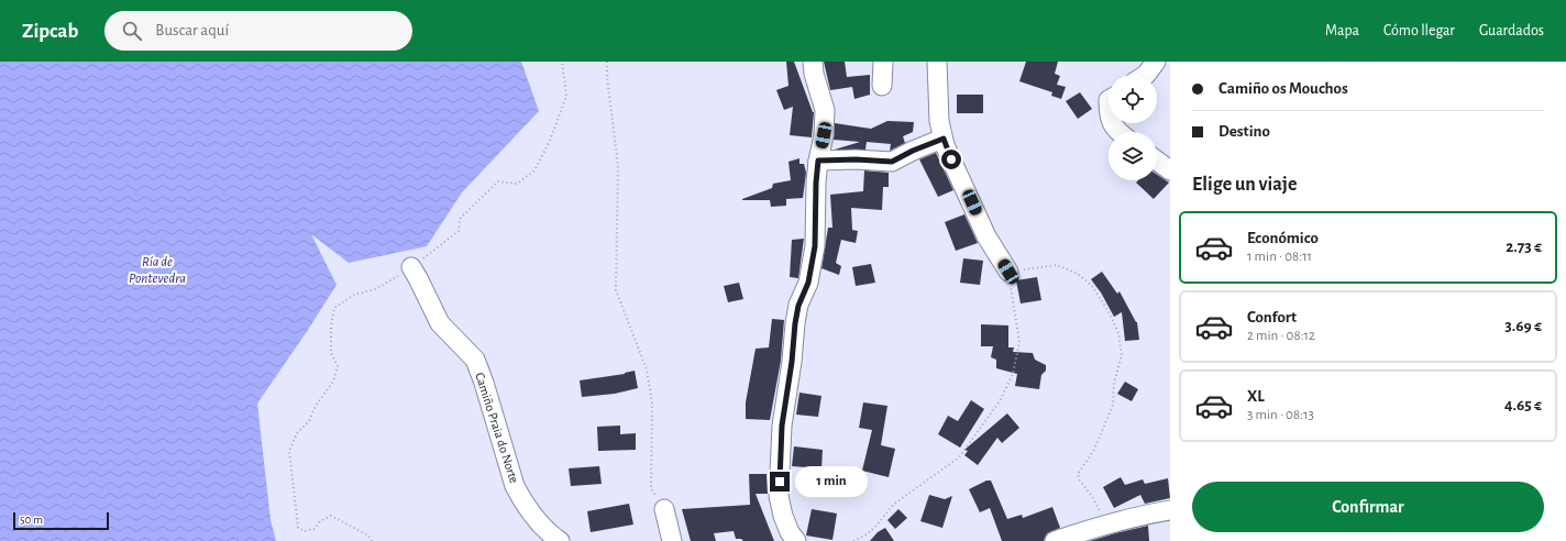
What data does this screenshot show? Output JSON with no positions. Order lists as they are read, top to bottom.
{
  "streets": {
    "street": ["Camiño Praia do Norte"]
  },
  "water": ["Ría de Pontevedra"],
  "scale_bar": "50 m",
  "page": {
    "header": "Zipcab",
    "search": "Buscar aquí",
    "nav": ["Mapa", "Cómo llegar", "Guardados"],
    "banner": ["Camiño os Mouchos", "Destino"],
    "heading": "Elige un viaje",
    "list": [
      {
        "name": "Económico",
        "note": "1 min · 08:11",
        "value": "2.73 €"
      },
      {
        "name": "Confort",
        "note": "2 min · 08:12",
        "value": "3.69 €"
      },
      {
        "name": "XL",
        "note": "3 min · 08:13",
        "value": "4.65 €"
      }
    ],
    "bubble": "1 min",
    "buttons": "Confirmar",
    "scale": "50 m"
  }
}
